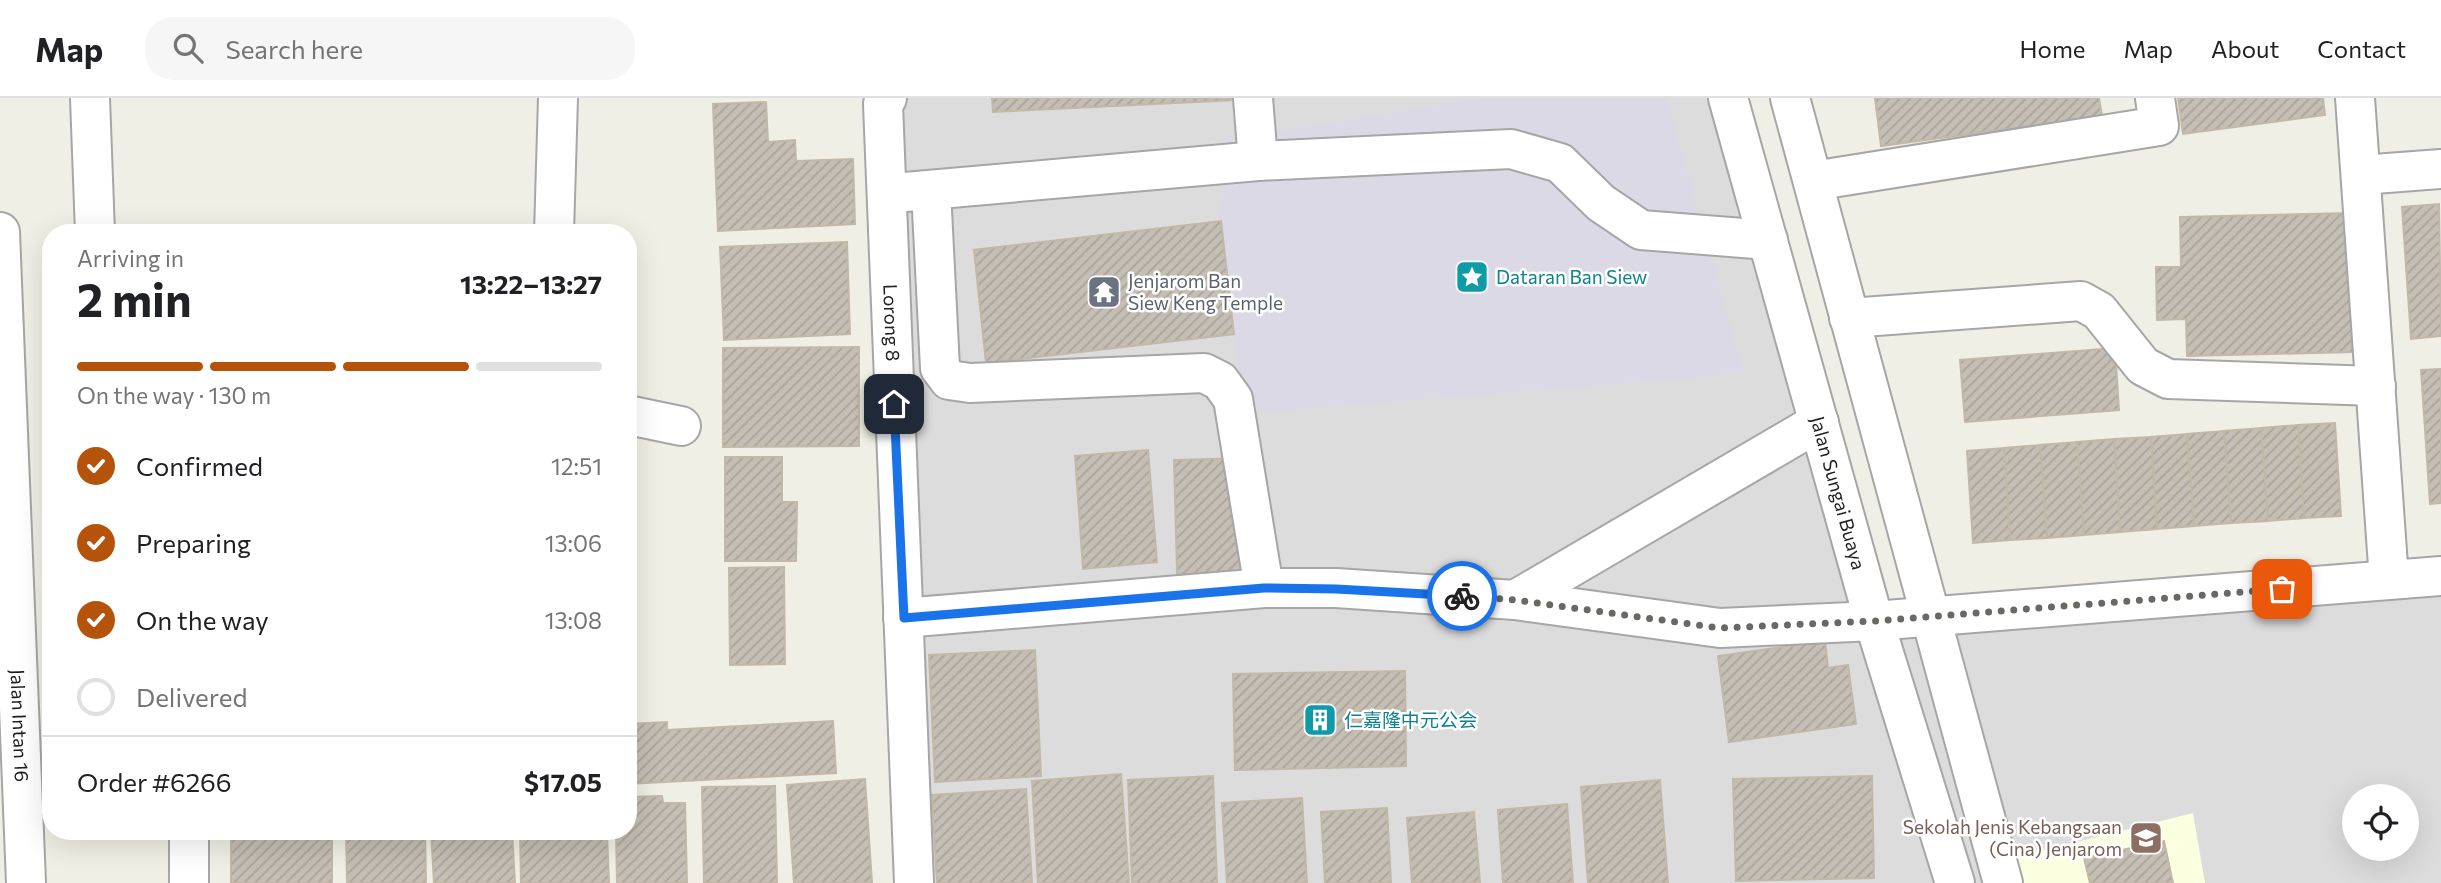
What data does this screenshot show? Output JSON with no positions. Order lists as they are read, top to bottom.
{
  "streets": {
    "street": ["Lorong 8", "Jalan Sungai Buaya", "Jalan Intan 16"]
  },
  "places": {
    "place": ["Dataran Ban Siew"],
    "temple": ["Jenjarom Ban Siew Keng Temple"],
    "building": ["仁嘉隆中元公会"],
    "school or university": ["Sekolah Jenis Kebangsaan (Cina) Jenjarom"]
  },
  "page": {
    "header": "Map",
    "search": "Search here",
    "nav": [
      "Home",
      "Map",
      "About",
      "Contact"
    ],
    "heading": ["2 min", "Arriving in", "13:22–13:27"],
    "panel": ["Order #6266", "$17.05"],
    "bar": "On the way · 130 m",
    "list": [
      ["Confirmed", "12:51"],
      ["Preparing", "13:06"],
      ["On the way", "13:08"],
      "Delivered"
    ]
  }
}
